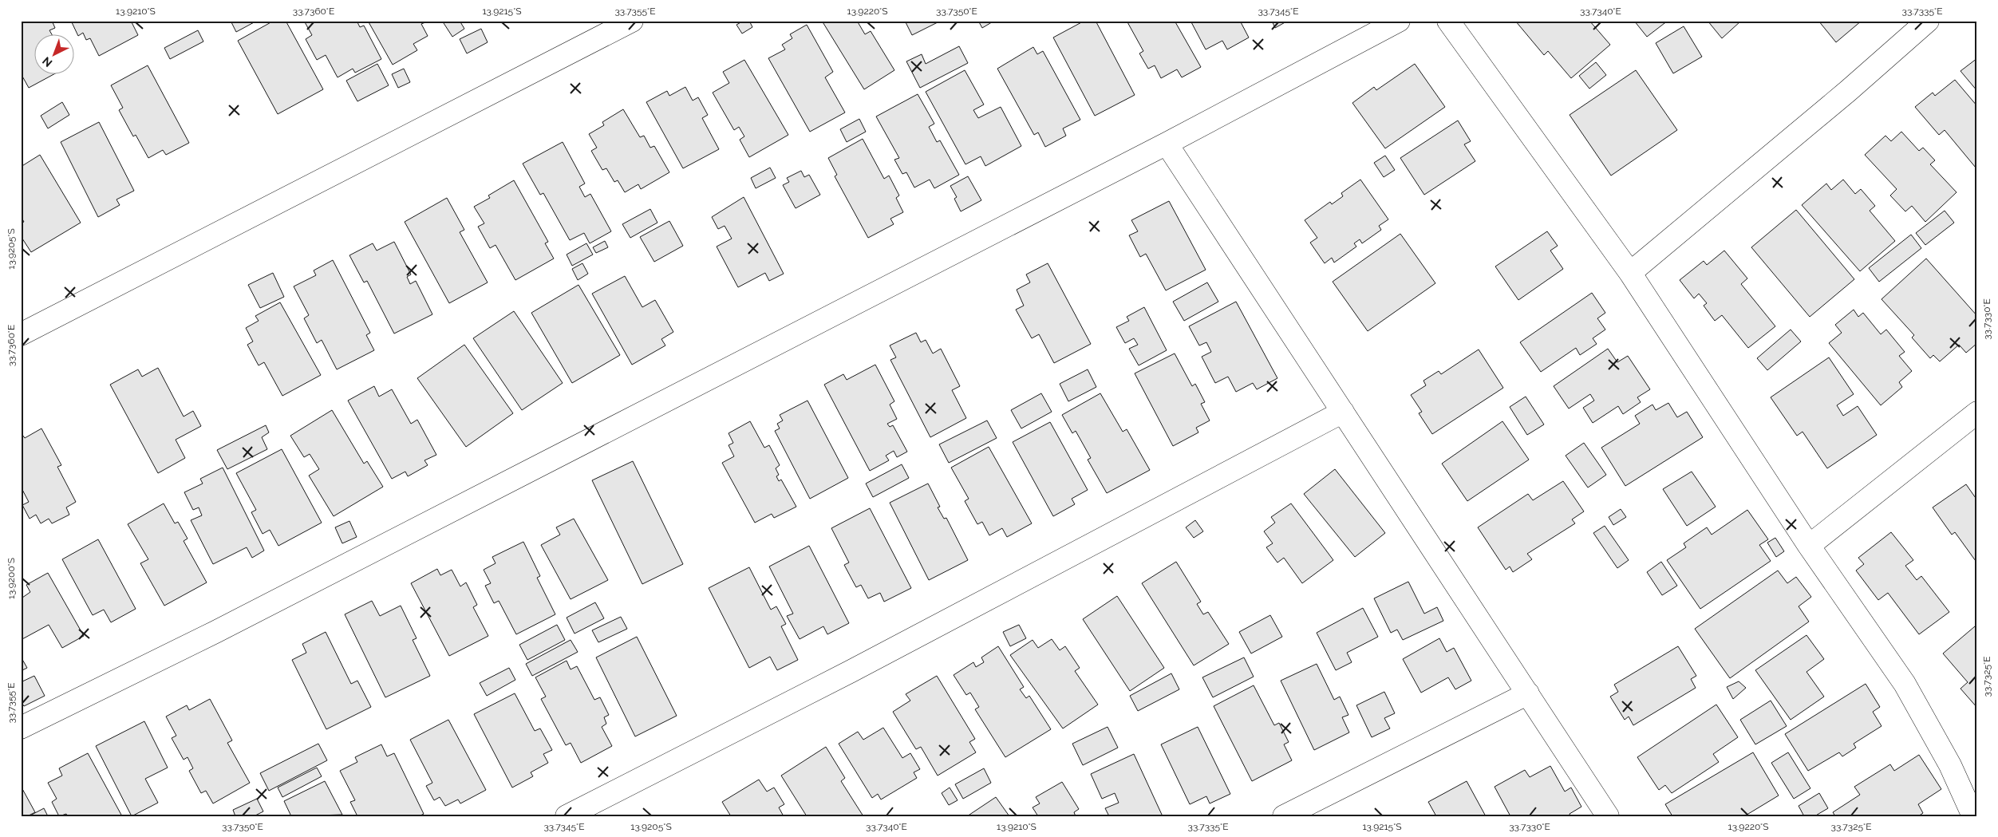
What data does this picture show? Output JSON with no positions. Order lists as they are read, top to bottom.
{
  "north": "bottom left",
  "coordinates": [
    "13.9210°S",
    "33.7360°E",
    "13.9215°S",
    "33.7355°E",
    "13.9220°S",
    "33.7350°E",
    "33.7345°E",
    "33.7340°E",
    "33.7335°E",
    "13.9205°S",
    "33.7330°E",
    "13.9200°S",
    "33.7325°E"
  ]
}
